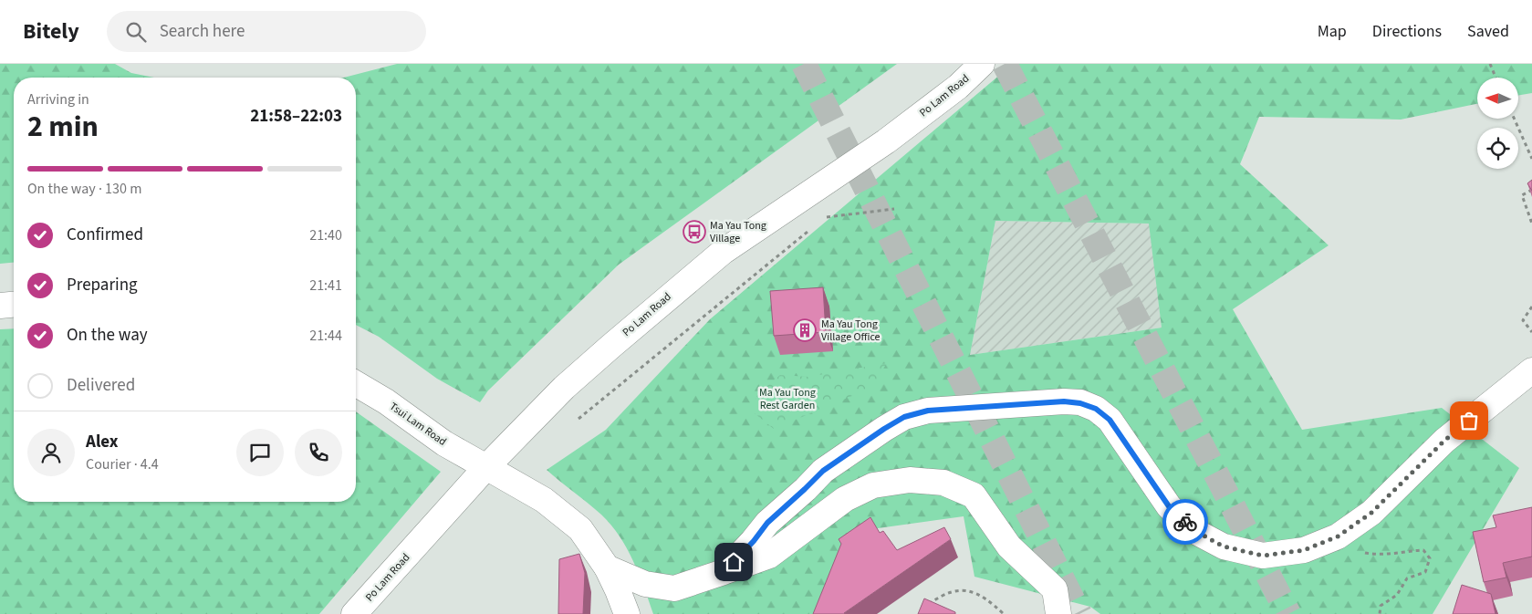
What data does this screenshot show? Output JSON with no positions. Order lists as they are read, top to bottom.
{
  "streets": {
    "street": ["Po Lam Road", "Tsui Lam Road"]
  },
  "crossings": [
    ["Po Lam Road", "Tsui Lam Road"]
  ],
  "parks": ["Ma Yau Tong Rest Garden"],
  "places": {
    "bus stop": ["Ma Yau Tong Village"],
    "building": ["Ma Yau Tong Village Office"]
  },
  "north": "left",
  "page": {
    "header": "Bitely",
    "search": "Search here",
    "nav": ["Map", "Directions", "Saved"],
    "heading": ["2 min", "Arriving in", "21:58–22:03"],
    "panel": ["Alex", "Courier · 4.4"],
    "bar": "On the way · 130 m",
    "list": [
      ["Confirmed", "21:40"],
      ["Preparing", "21:41"],
      ["On the way", "21:44"],
      "Delivered"
    ]
  }
}
